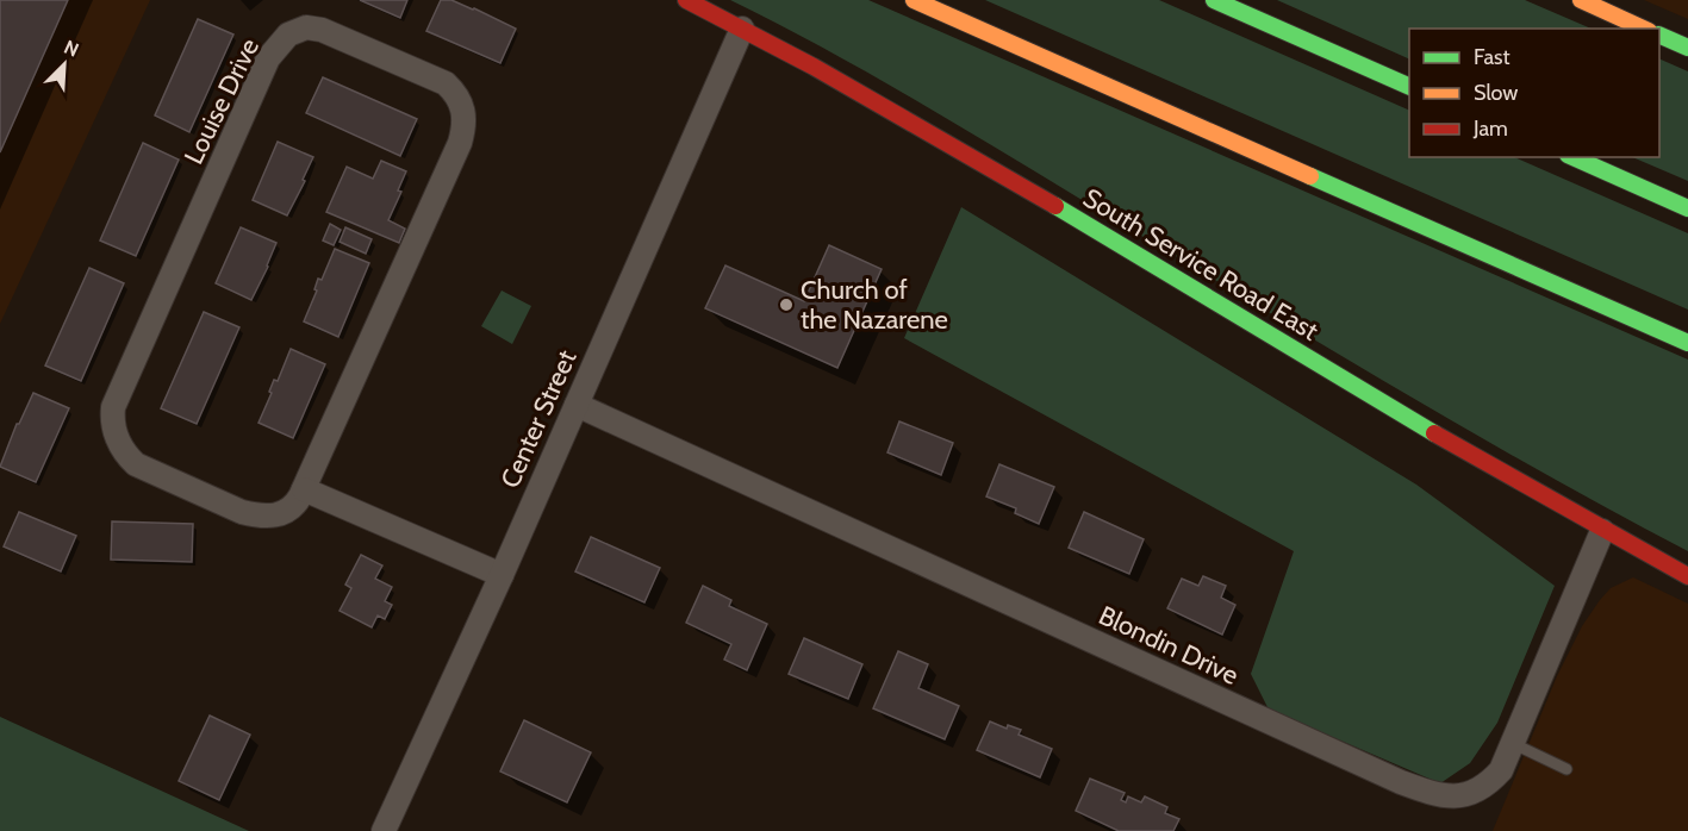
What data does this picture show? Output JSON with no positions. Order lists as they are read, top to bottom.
{
  "streets": {
    "main road": ["South Service Road East"],
    "street": ["Louise Drive", "Center Street", "Blondin Drive"]
  },
  "crossings": [
    ["South Service Road East", "Center Street"],
    ["South Service Road East", "Blondin Drive"],
    ["Center Street", "Blondin Drive"]
  ],
  "places": ["Church of the Nazarene"],
  "legend": ["Fast", "Slow", "Jam"],
  "north": "top right"
}
